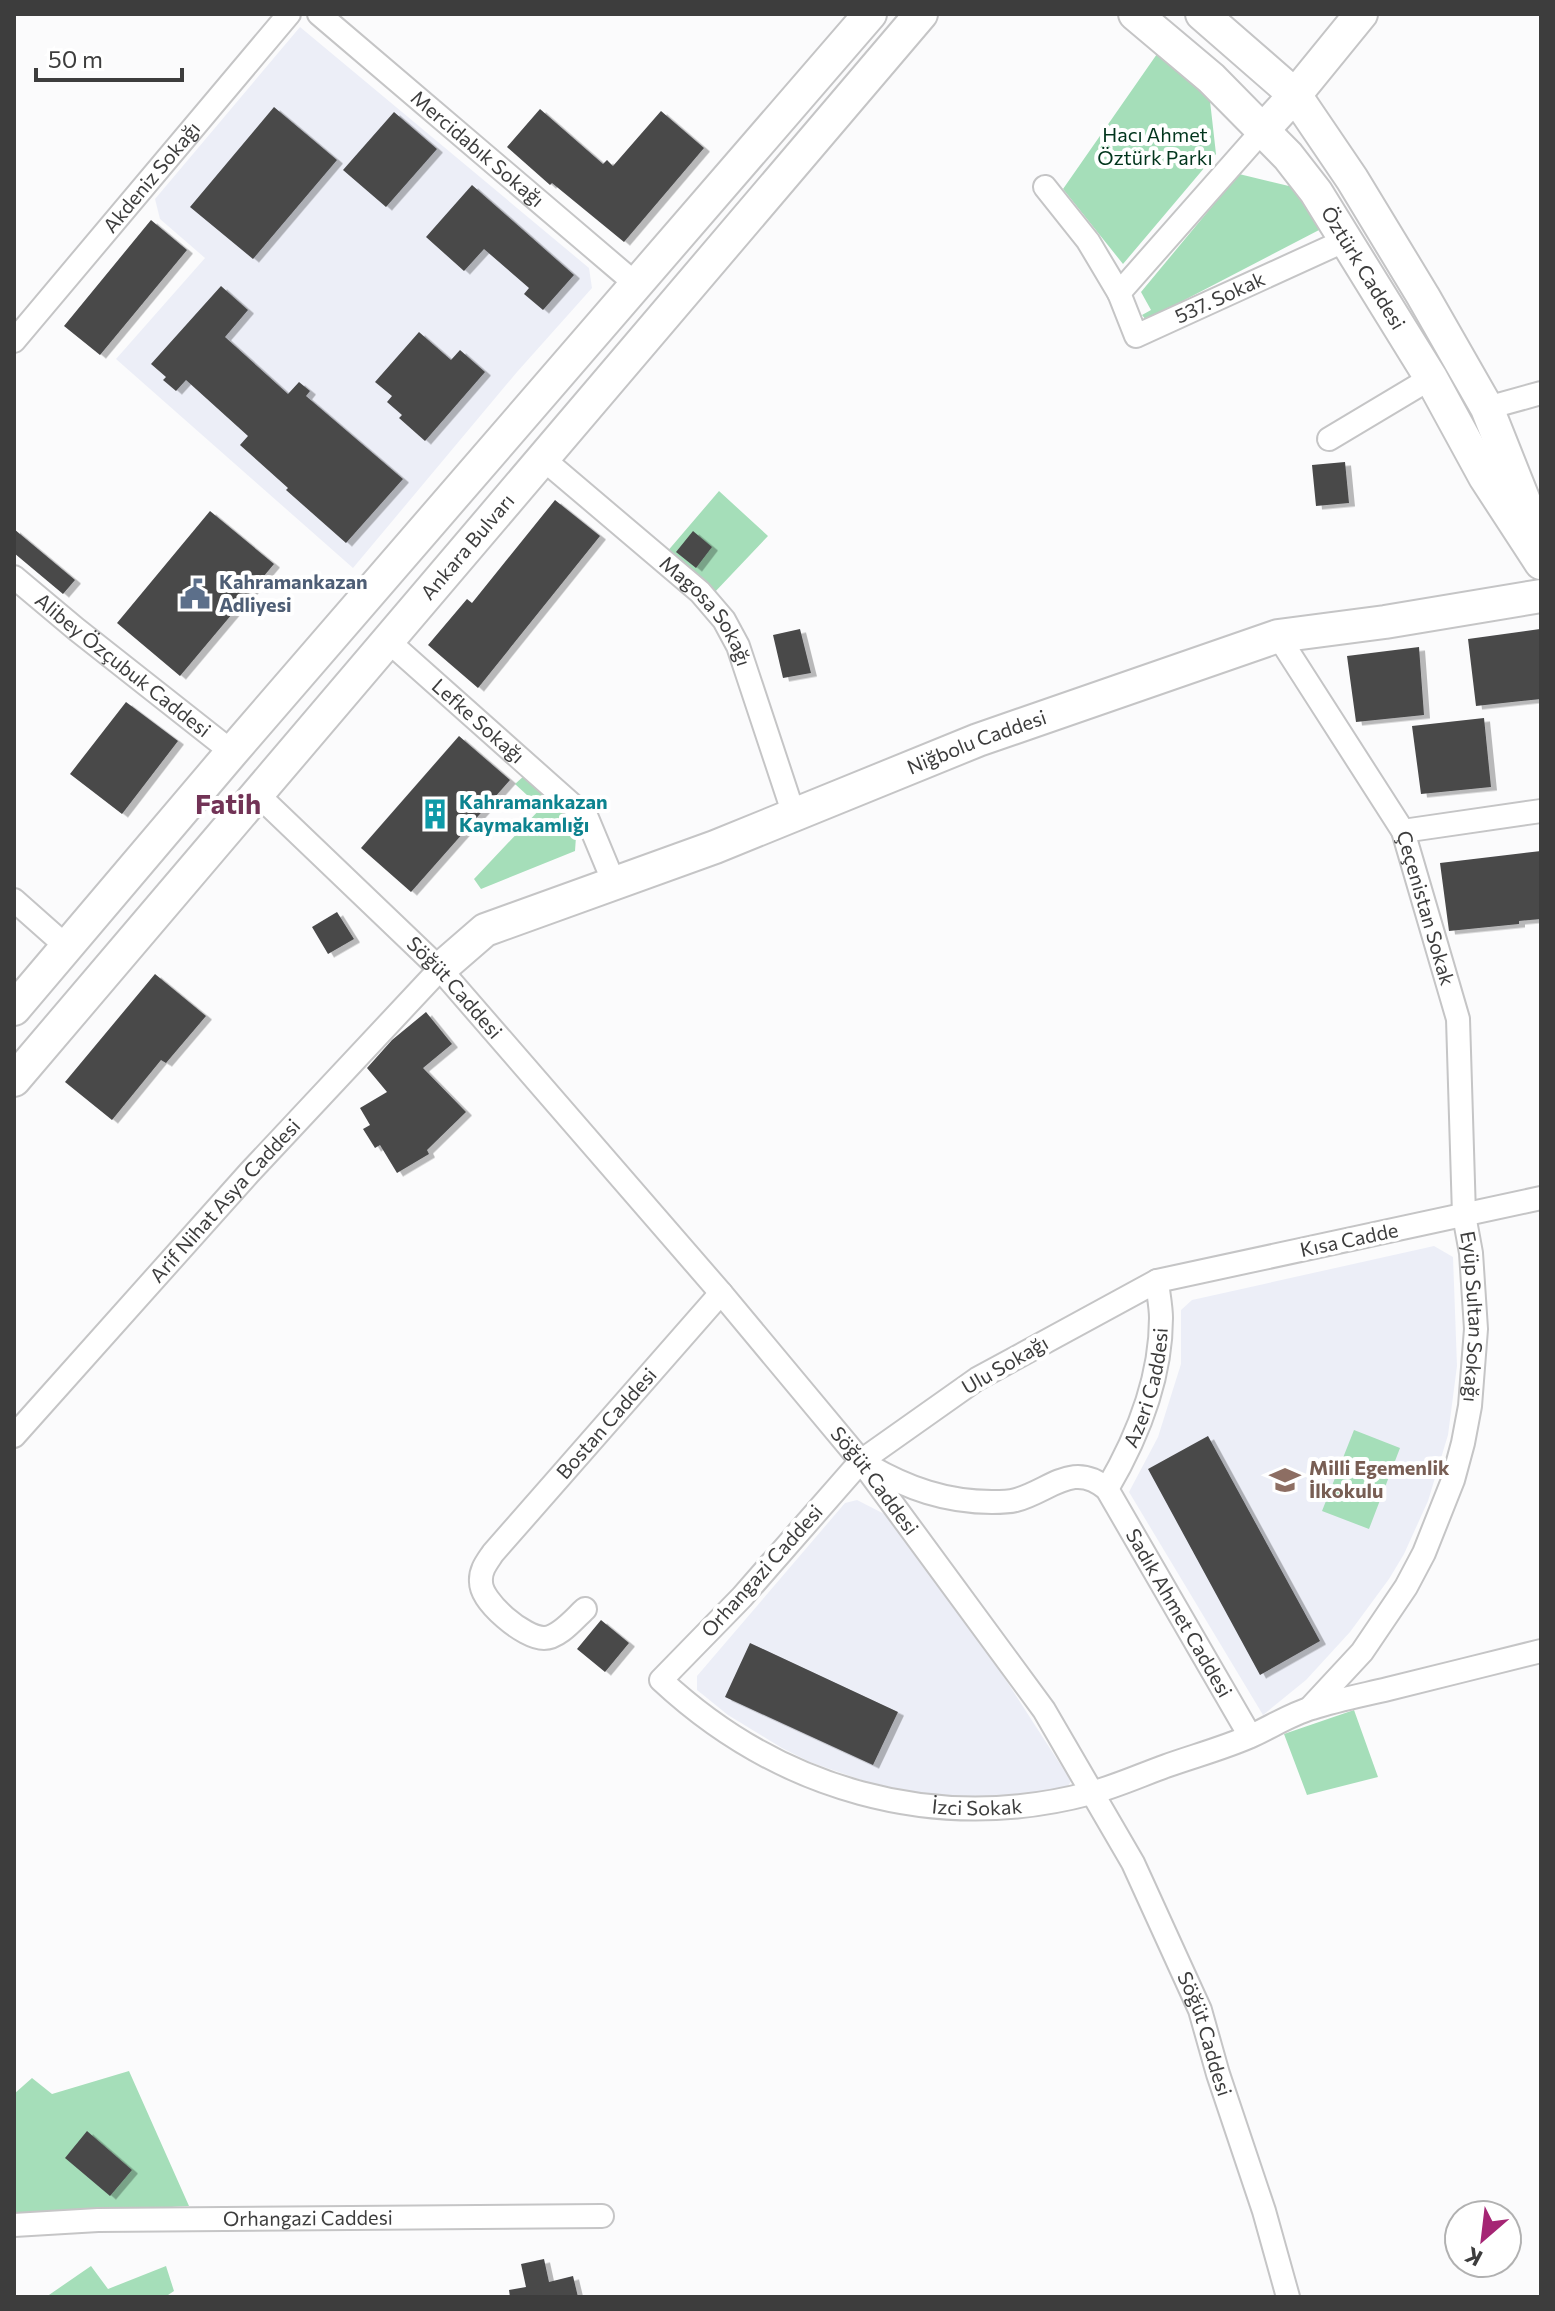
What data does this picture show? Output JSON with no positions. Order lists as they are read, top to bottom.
{
  "streets": {
    "main road": ["Öztürk Caddesi", "Ankara Bulvarı", "Niğbolu Caddesi"],
    "street": [
      "Mercidabık Sokağı",
      "Akdeniz Sokağı",
      "537. Sokak",
      "Magosa Sokağı",
      "Alibey Özçubuk Caddesi",
      "Lefke Sokağı",
      "Çeçenistan Sokak",
      "Söğüt Caddesi",
      "Arif Nihat Asya Caddesi",
      "Kısa Cadde",
      "Eyüp Sultan Sokağı",
      "Ulu Sokağı",
      "Azeri Caddesi",
      "Bostan Caddesi",
      "Orhangazi Caddesi",
      "Sadık Ahmet Caddesi",
      "İzci Sokak"
    ]
  },
  "crossings": [
    ["Mercidabık Sokağı", "Ankara Bulvarı"],
    ["Öztürk Caddesi", "537. Sokak"],
    ["Ankara Bulvarı", "Magosa Sokağı"],
    ["Ankara Bulvarı", "Alibey Özçubuk Caddesi"],
    ["Ankara Bulvarı", "Lefke Sokağı"],
    ["Ankara Bulvarı", "Söğüt Caddesi"],
    ["Magosa Sokağı", "Niğbolu Caddesi"],
    ["Lefke Sokağı", "Niğbolu Caddesi"],
    ["Niğbolu Caddesi", "Çeçenistan Sokak"],
    ["Niğbolu Caddesi", "Söğüt Caddesi"],
    ["Niğbolu Caddesi", "Arif Nihat Asya Caddesi"],
    ["Çeçenistan Sokak", "Kısa Cadde"],
    ["Çeçenistan Sokak", "Eyüp Sultan Sokağı"],
    ["Söğüt Caddesi", "Arif Nihat Asya Caddesi"],
    ["Söğüt Caddesi", "Ulu Sokağı"],
    ["Söğüt Caddesi", "Bostan Caddesi"],
    ["Söğüt Caddesi", "Orhangazi Caddesi"],
    ["Söğüt Caddesi", "İzci Sokak"],
    ["Kısa Cadde", "Eyüp Sultan Sokağı"],
    ["Kısa Cadde", "Ulu Sokağı"],
    ["Kısa Cadde", "Azeri Caddesi"],
    ["Eyüp Sultan Sokağı", "İzci Sokak"],
    ["Ulu Sokağı", "Azeri Caddesi"],
    ["Ulu Sokağı", "Orhangazi Caddesi"],
    ["Azeri Caddesi", "Sadık Ahmet Caddesi"],
    ["Orhangazi Caddesi", "İzci Sokak"],
    ["Sadık Ahmet Caddesi", "İzci Sokak"]
  ],
  "districts": ["Fatih"],
  "parks": ["Hacı Ahmet Öztürk Parkı"],
  "places": {
    "public building": ["Kahramankazan Adliyesi"],
    "building": ["Kahramankazan Kaymakamlığı"],
    "school or university": ["Milli Egemenlik İlkokulu"]
  },
  "scale_bar": "50 m",
  "north": "bottom left"
}
